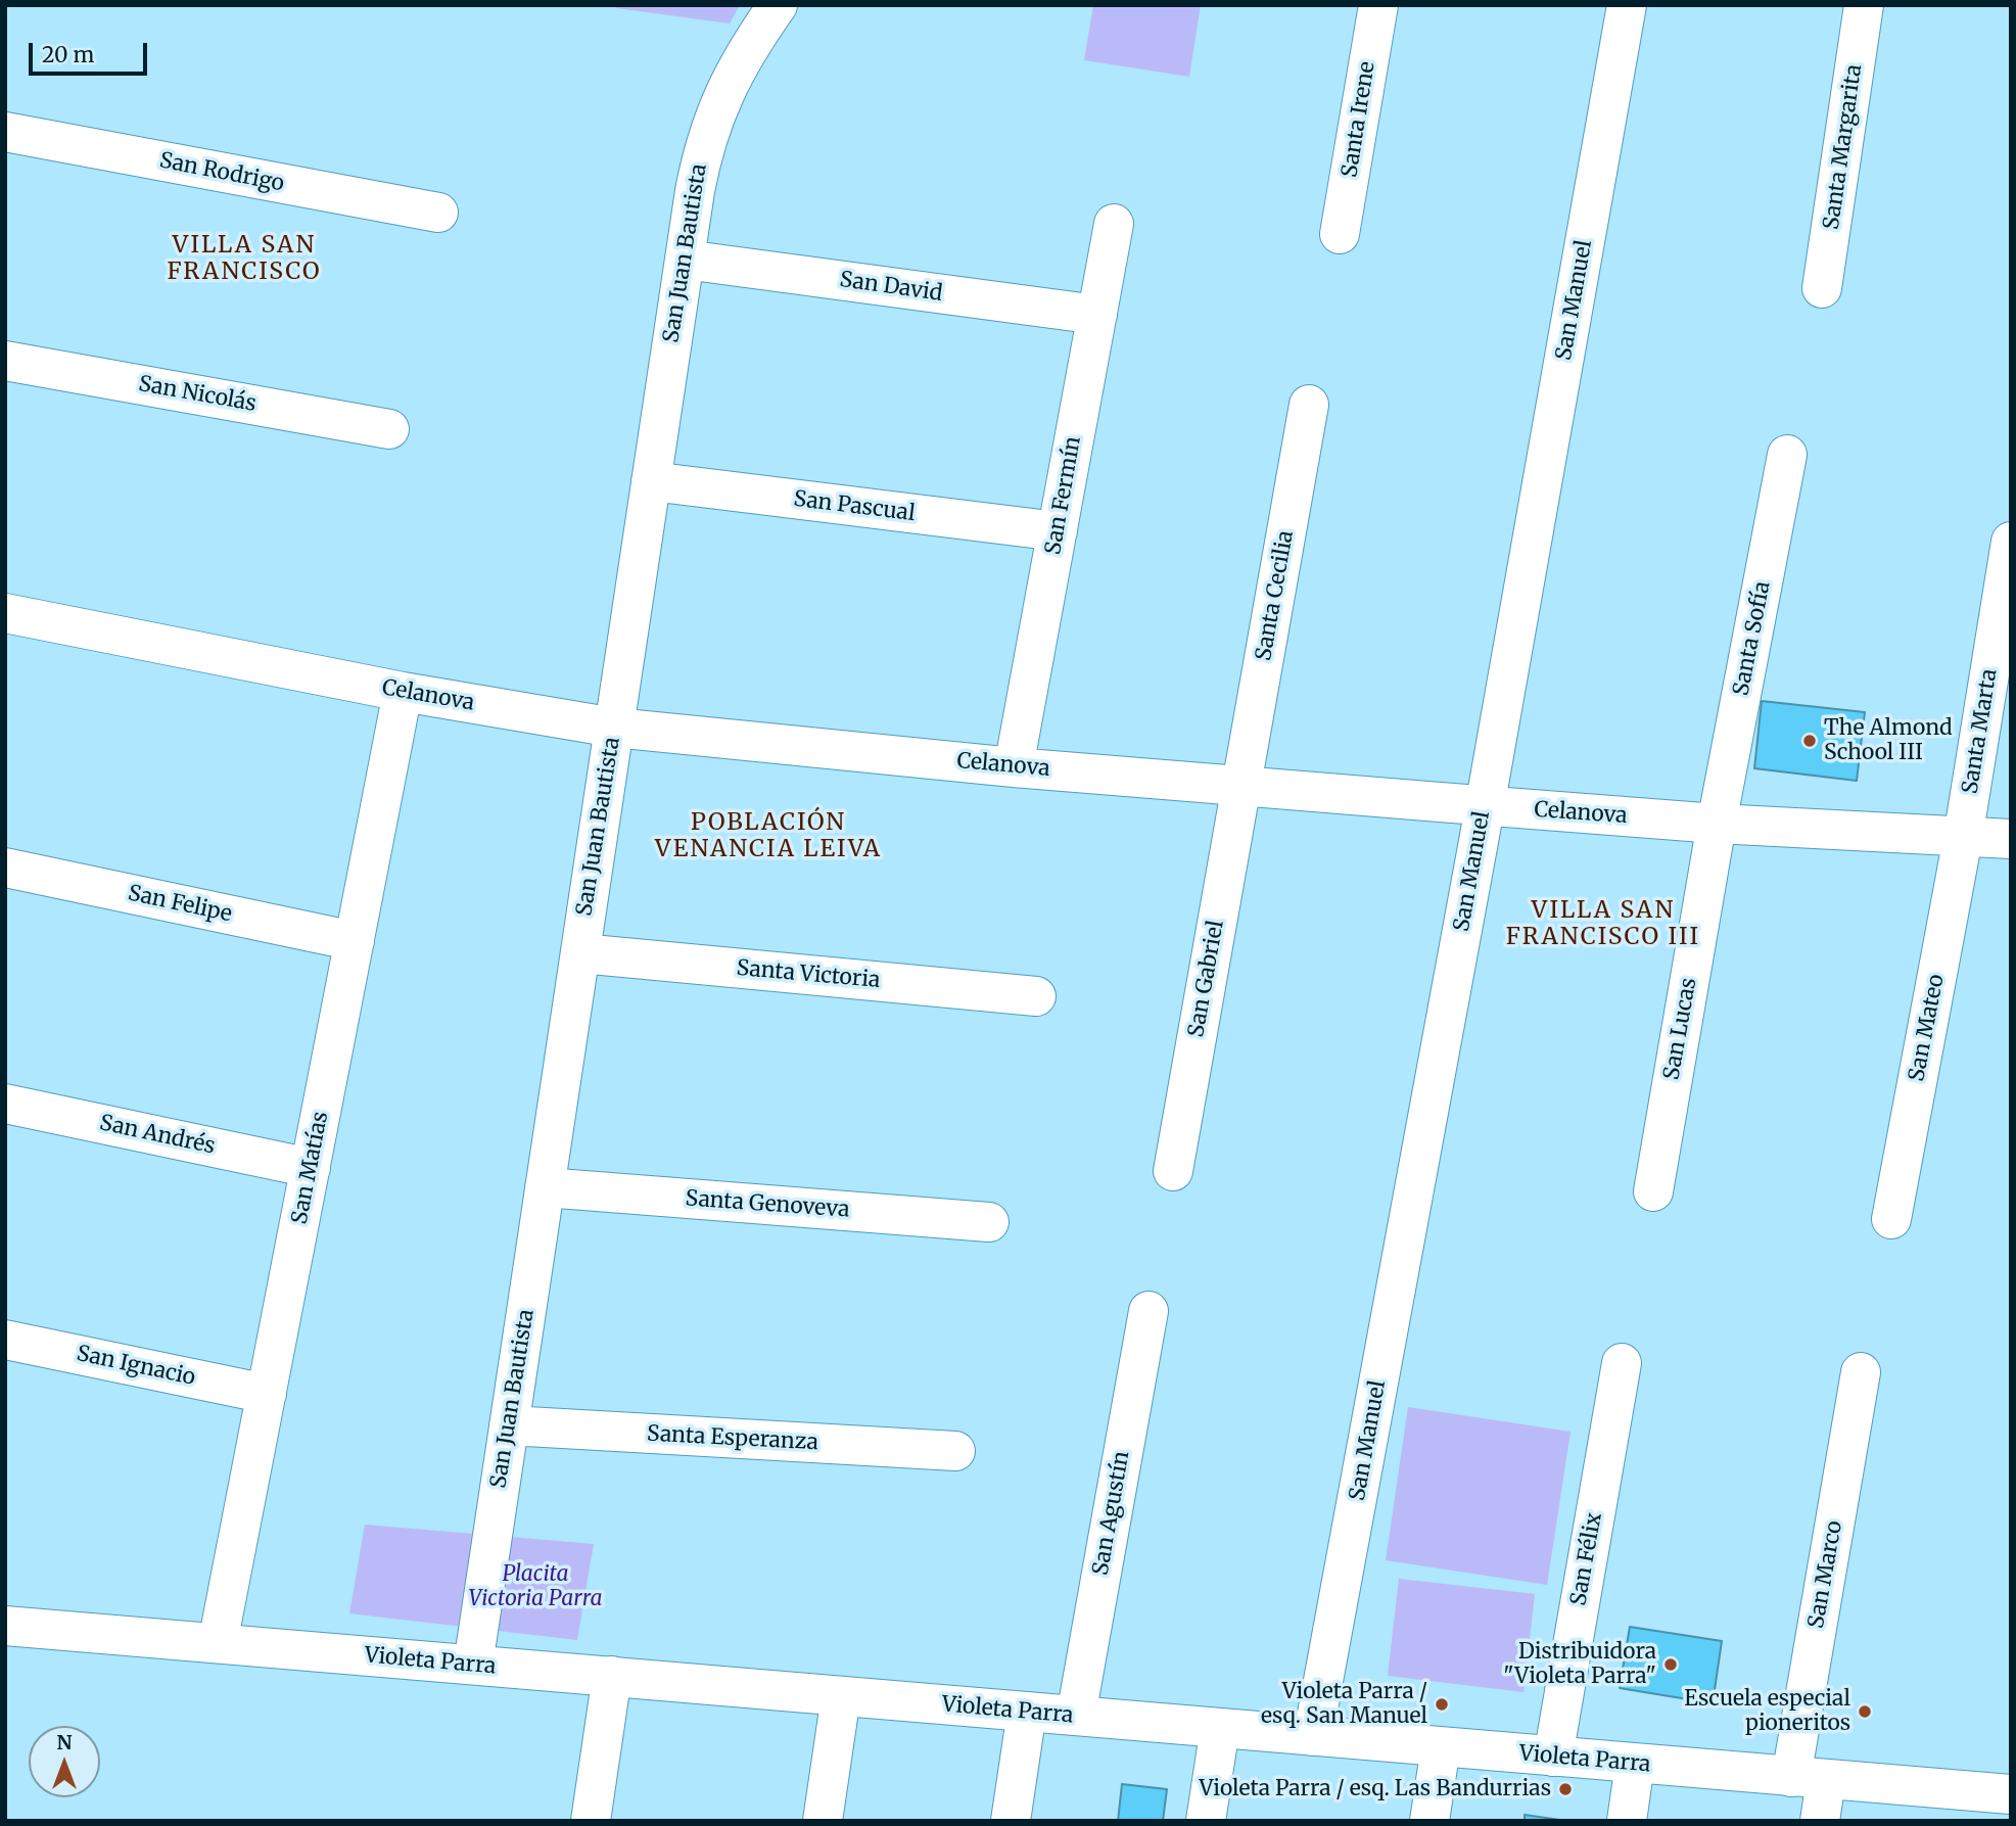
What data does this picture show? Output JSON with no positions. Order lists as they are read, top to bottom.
{
  "streets": {
    "street": [
      "Santa Irene",
      "Santa Margarita",
      "San Rodrigo",
      "San Juan Bautista",
      "San David",
      "San Manuel",
      "San Nicolás",
      "San Fermín",
      "San Pascual",
      "Santa Cecilia",
      "Santa Sofía",
      "Celanova",
      "Santa Marta",
      "San Felipe",
      "Santa Victoria",
      "San Gabriel",
      "San Mateo",
      "San Lucas",
      "San Andrés",
      "San Matías",
      "Santa Genoveva",
      "San Ignacio",
      "Santa Esperanza",
      "San Agustín",
      "San Félix",
      "San Marco",
      "Violeta Parra"
    ]
  },
  "crossings": [
    ["San Juan Bautista", "San David"],
    ["San Juan Bautista", "San Pascual"],
    ["San Juan Bautista", "Celanova"],
    ["San Juan Bautista", "Santa Victoria"],
    ["San Juan Bautista", "Santa Genoveva"],
    ["San Juan Bautista", "Santa Esperanza"],
    ["San Juan Bautista", "Violeta Parra"],
    ["San David", "San Fermín"],
    ["San Manuel", "Celanova"],
    ["San Manuel", "Violeta Parra"],
    ["San Fermín", "San Pascual"],
    ["San Fermín", "Celanova"],
    ["Santa Cecilia", "Celanova"],
    ["Santa Cecilia", "San Gabriel"],
    ["Santa Sofía", "Celanova"],
    ["Santa Sofía", "San Lucas"],
    ["Celanova", "Santa Marta"],
    ["Celanova", "San Gabriel"],
    ["Celanova", "San Mateo"],
    ["Celanova", "San Lucas"],
    ["Celanova", "San Matías"],
    ["Santa Marta", "San Mateo"],
    ["San Felipe", "San Matías"],
    ["San Andrés", "San Matías"],
    ["San Matías", "San Ignacio"],
    ["San Matías", "Violeta Parra"],
    ["San Agustín", "Violeta Parra"],
    ["San Félix", "Violeta Parra"],
    ["San Marco", "Violeta Parra"]
  ],
  "districts": ["VILLA SAN FRANCISCO", "POBLACIÓN VENANCIA LEIVA", "VILLA SAN FRANCISCO III"],
  "parks": ["Placita Victoria Parra"],
  "places": [
    "The Almond School III",
    "Distribuidora \"Violeta Parra\"",
    "Violeta Parra / esq. San Manuel",
    "Escuela especial pioneritos",
    "Violeta Parra / esq. Las Bandurrias"
  ],
  "scale_bar": "20 m",
  "north": "top"
}
